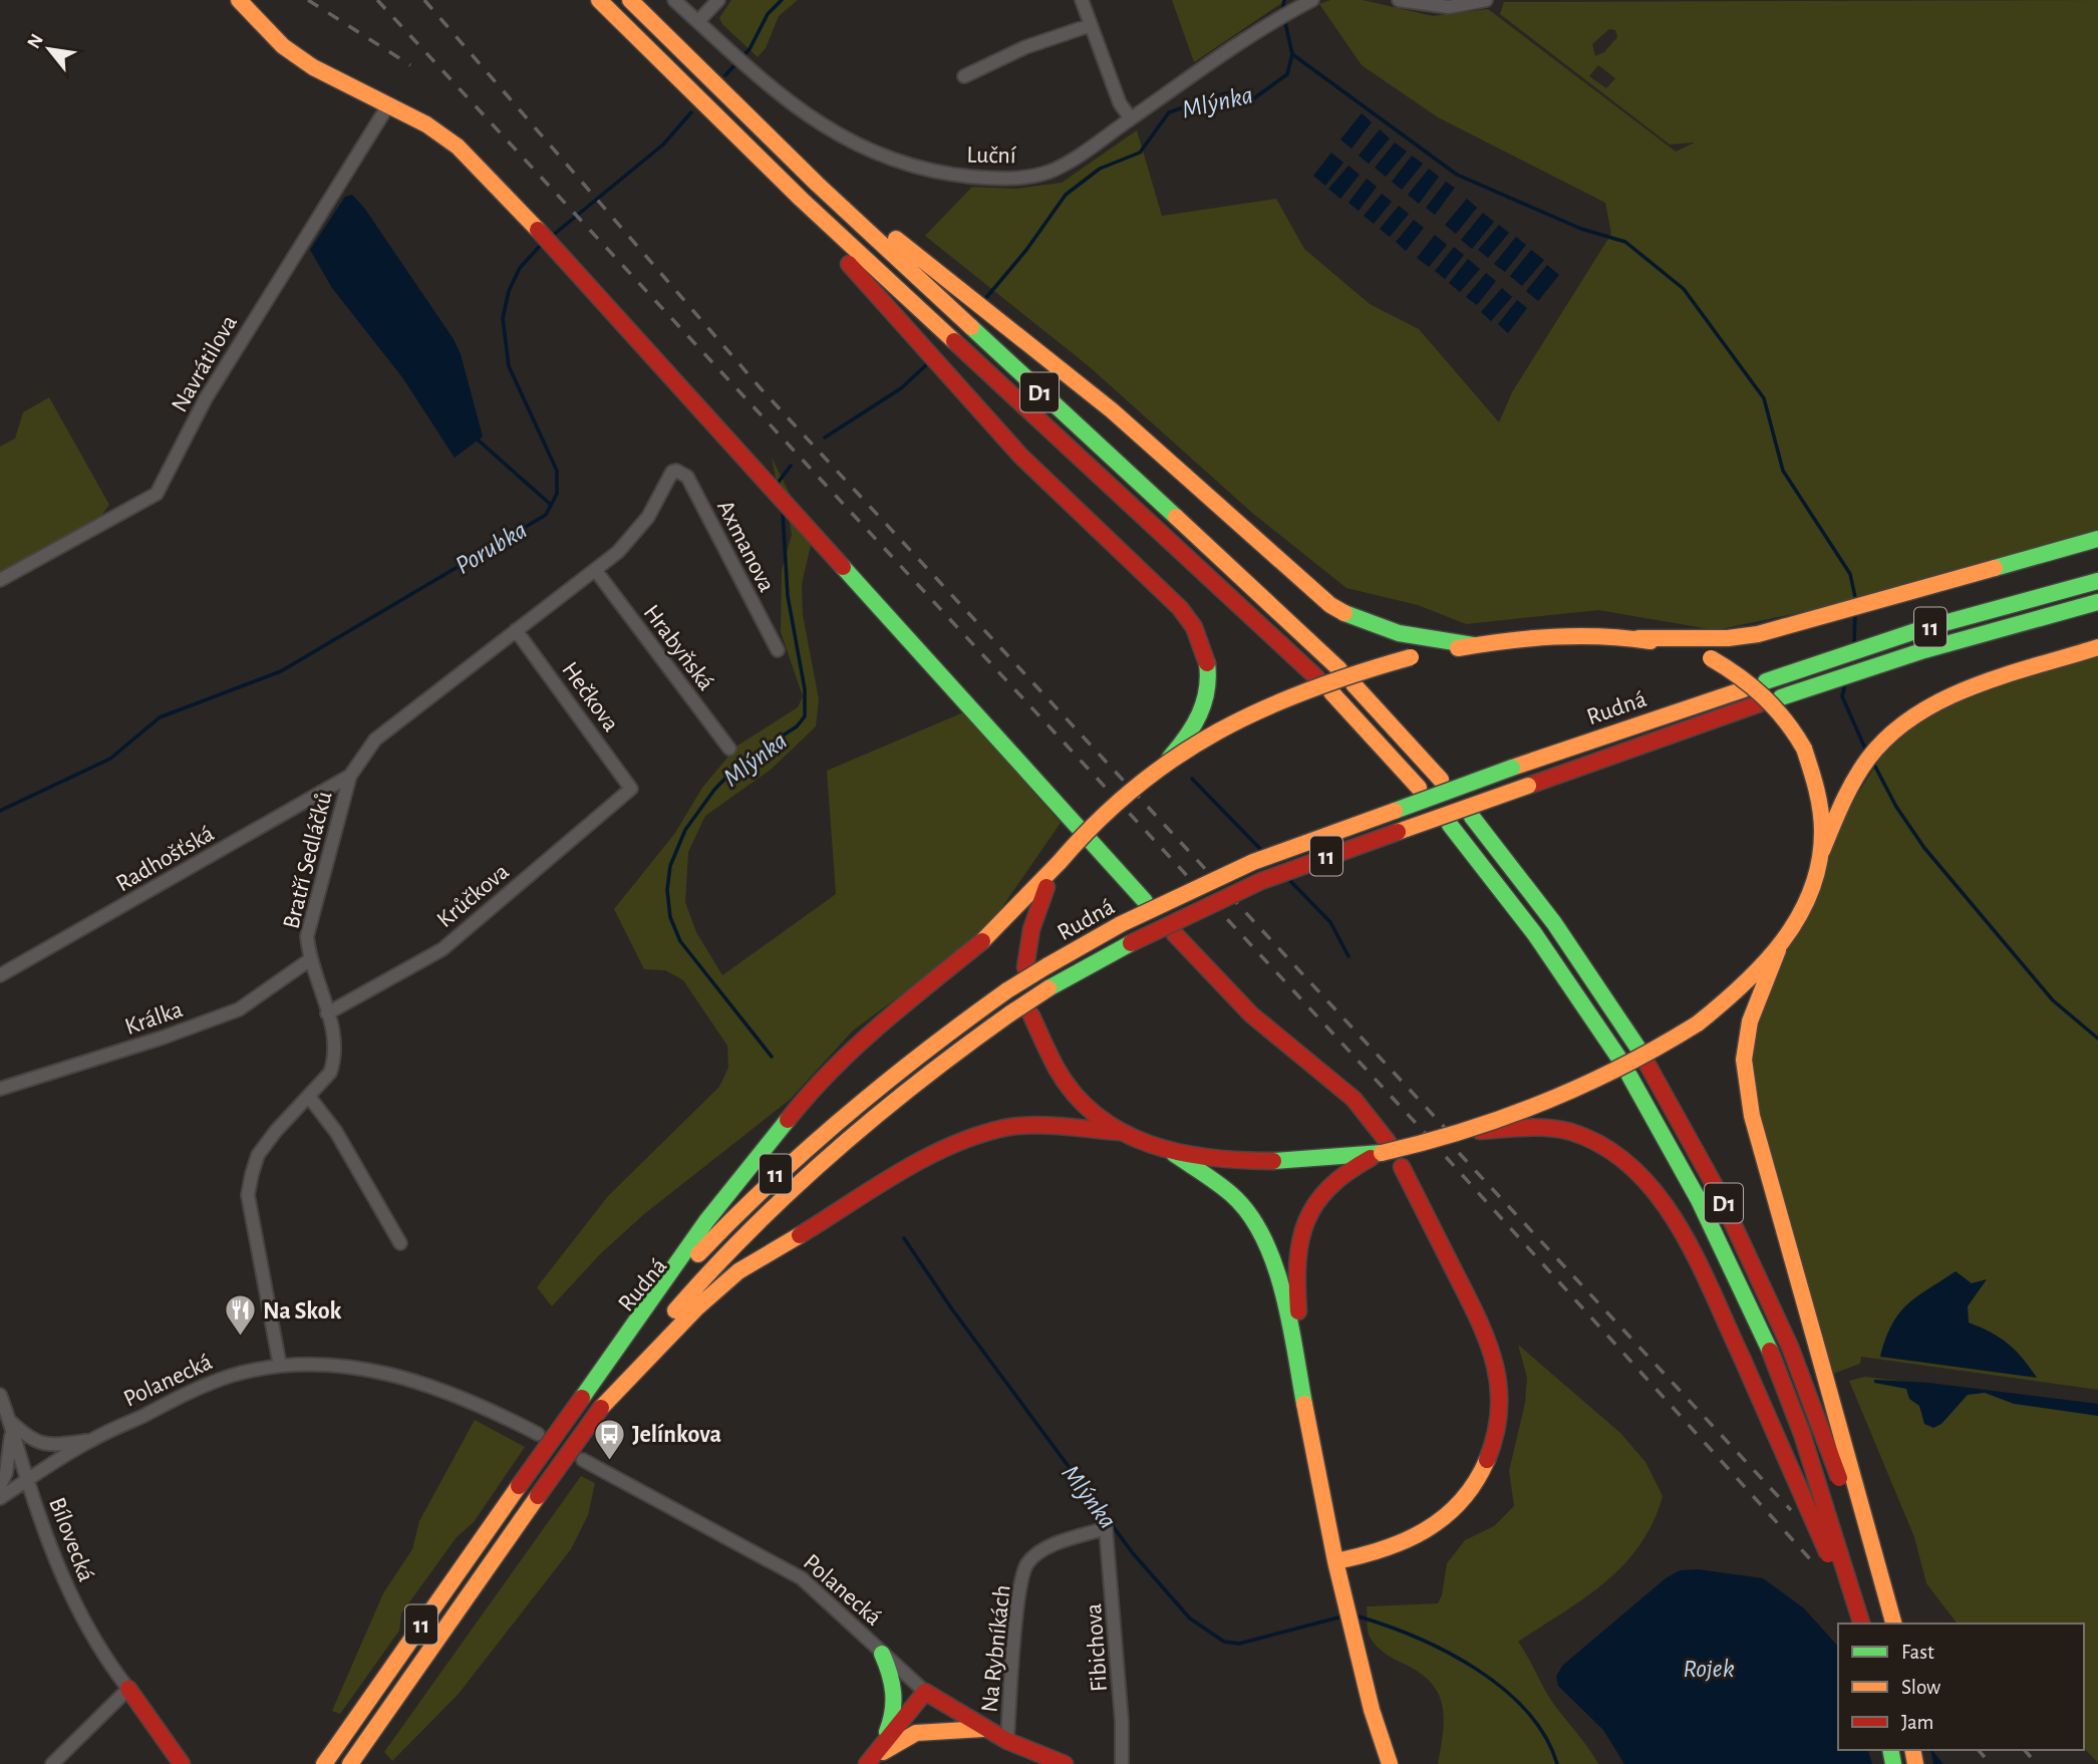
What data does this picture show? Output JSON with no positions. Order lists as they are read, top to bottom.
{
  "streets": {
    "main road": [
      "D1",
      "11",
      "Rudná",
      "Polanecká"
    ],
    "street": [
      "Luční",
      "Navrátilova",
      "Axmanova",
      "Hrabyňská",
      "Hečkova",
      "Radhošťská",
      "Bratří Sedláčků",
      "Krůčkova",
      "Králka",
      "Bílovecká",
      "Fibichova",
      "Na Rybníkách"
    ]
  },
  "crossings": [
    ["Axmanova", "Bratří Sedláčků"],
    ["11", "Rudná"],
    ["Hrabyňská", "Bratří Sedláčků"],
    ["Hečkova", "Bratří Sedláčků"],
    ["Hečkova", "Krůčkova"],
    ["Radhošťská", "Bratří Sedláčků"],
    ["Bratří Sedláčků", "Krůčkova"],
    ["Bratří Sedláčků", "Králka"],
    ["Bratří Sedláčků", "Polanecká"],
    ["Polanecká", "Bílovecká"],
    ["Polanecká", "Na Rybníkách"],
    ["Fibichova", "Na Rybníkách"]
  ],
  "water": ["Mlýnka", "Porubka", "Rojek"],
  "places": {
    "restaurant": ["Na Skok"],
    "bus stop": ["Jelínkova"]
  },
  "legend": ["Fast", "Slow", "Jam"],
  "north": "top left"
}
